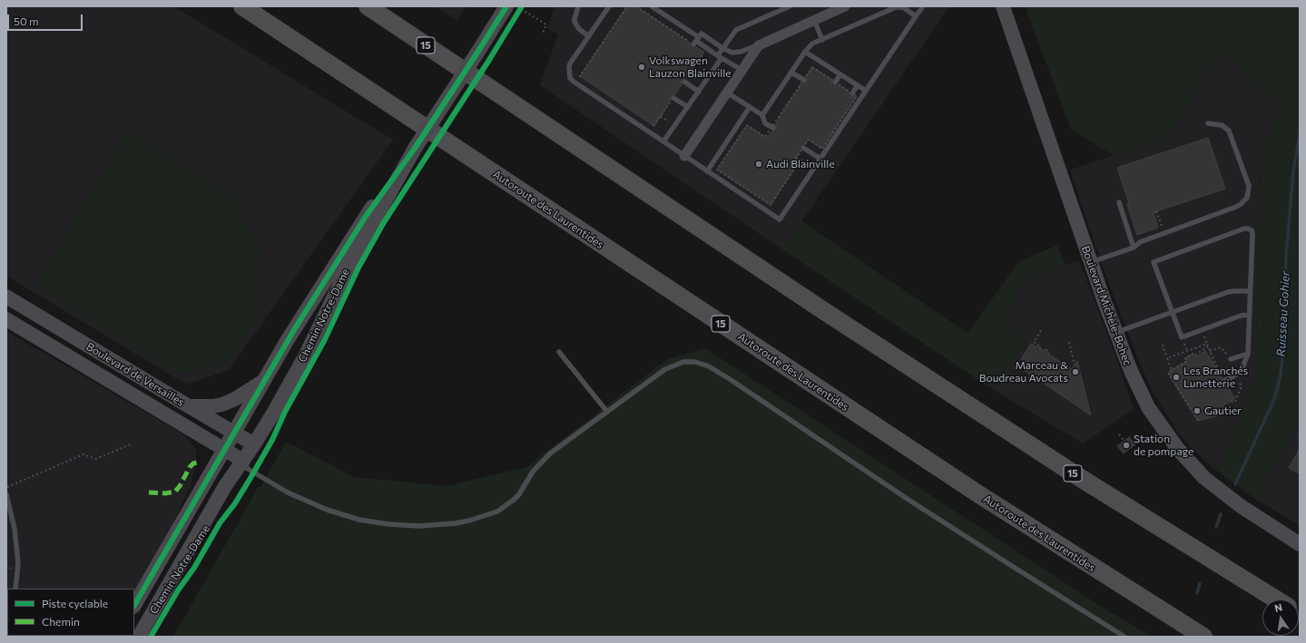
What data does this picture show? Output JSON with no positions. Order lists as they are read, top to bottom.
{
  "streets": {
    "highway": ["15", "Autoroute des Laurentides"],
    "street": ["Boulevard Michèle-Bohec", "Chemin Notre-Dame", "Boulevard de Versailles"]
  },
  "crossings": [
    ["Chemin Notre-Dame", "Boulevard de Versailles"]
  ],
  "water": ["Ruisseau Gohier"],
  "places": [
    "Volkswagen Lauzon Blainville",
    "Audi Blainville",
    "Marceau & Boudreau Avocats",
    "Les Branchés Lunetterie",
    "Gautier",
    "Station de pompage"
  ],
  "legend": ["Piste cyclable", "Chemin"],
  "scale_bar": "50 m",
  "north": "top"
}
